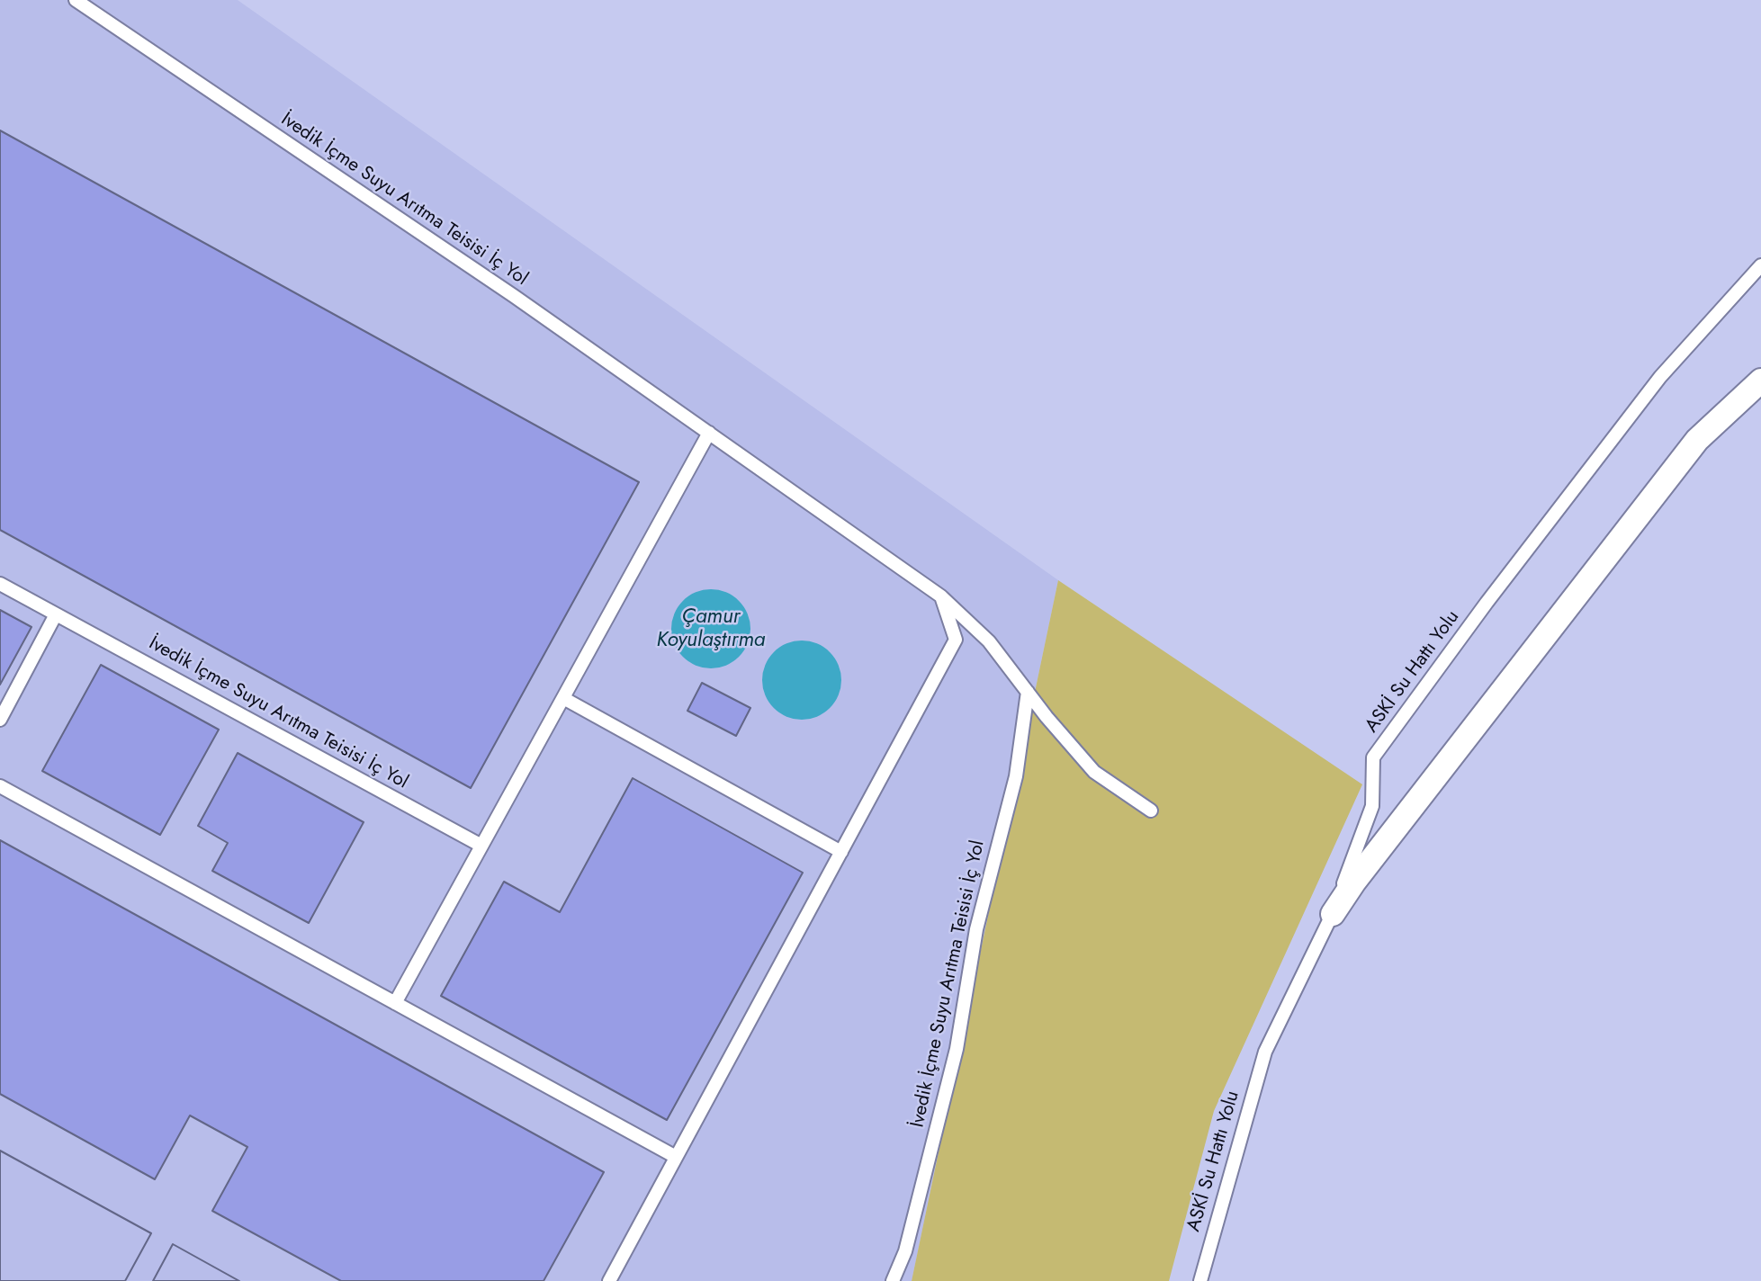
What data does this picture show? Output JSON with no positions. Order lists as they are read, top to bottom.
{
  "streets": {
    "lane": ["İvedik İçme Suyu Arıtma Teisisi İç Yol", "ASKİ Su Hattı Yolu"]
  },
  "water": ["Çamur Koyulaştırma"]
}
